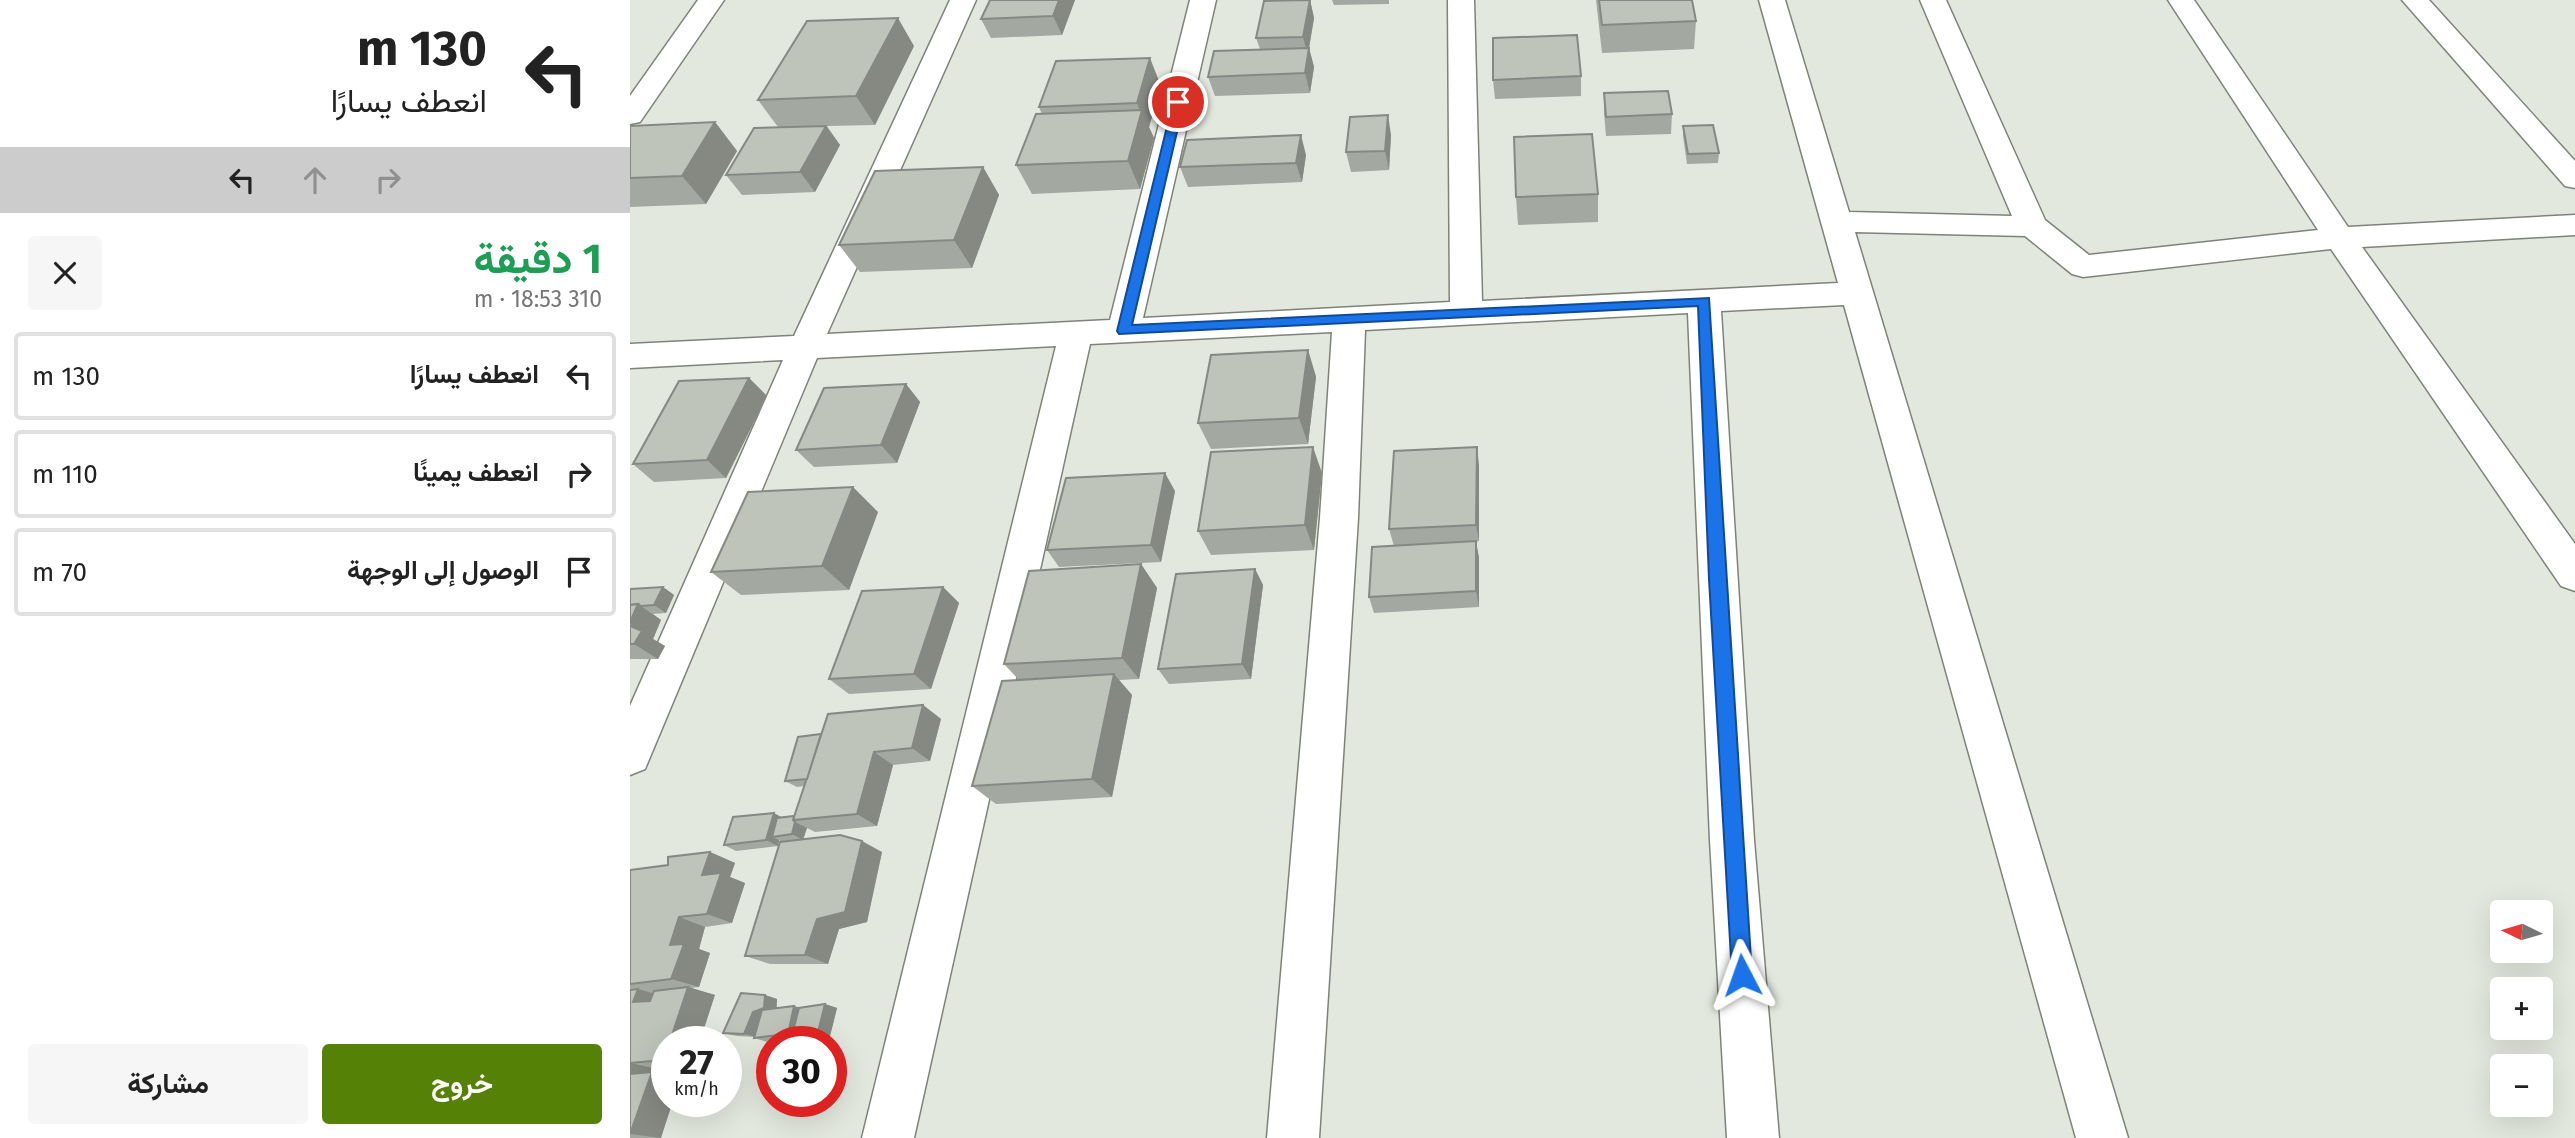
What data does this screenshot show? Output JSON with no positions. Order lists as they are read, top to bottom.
{
  "north": "left",
  "page": {
    "turn": ["130 m", "انعطف يسارًا"],
    "heading": ["1 دقيقة", "310 m · 18:53"],
    "list": [
      {
        "name": "انعطف يسارًا",
        "value": "130 m"
      },
      {
        "name": "انعطف يمينًا",
        "value": "110 m"
      },
      {
        "name": "الوصول إلى الوجهة",
        "value": "70 m"
      }
    ],
    "map_buttons": ["+", "−"],
    "speed": "27 km/h",
    "limit": "30",
    "buttons": ["خروج", "مشاركة"]
  }
}
